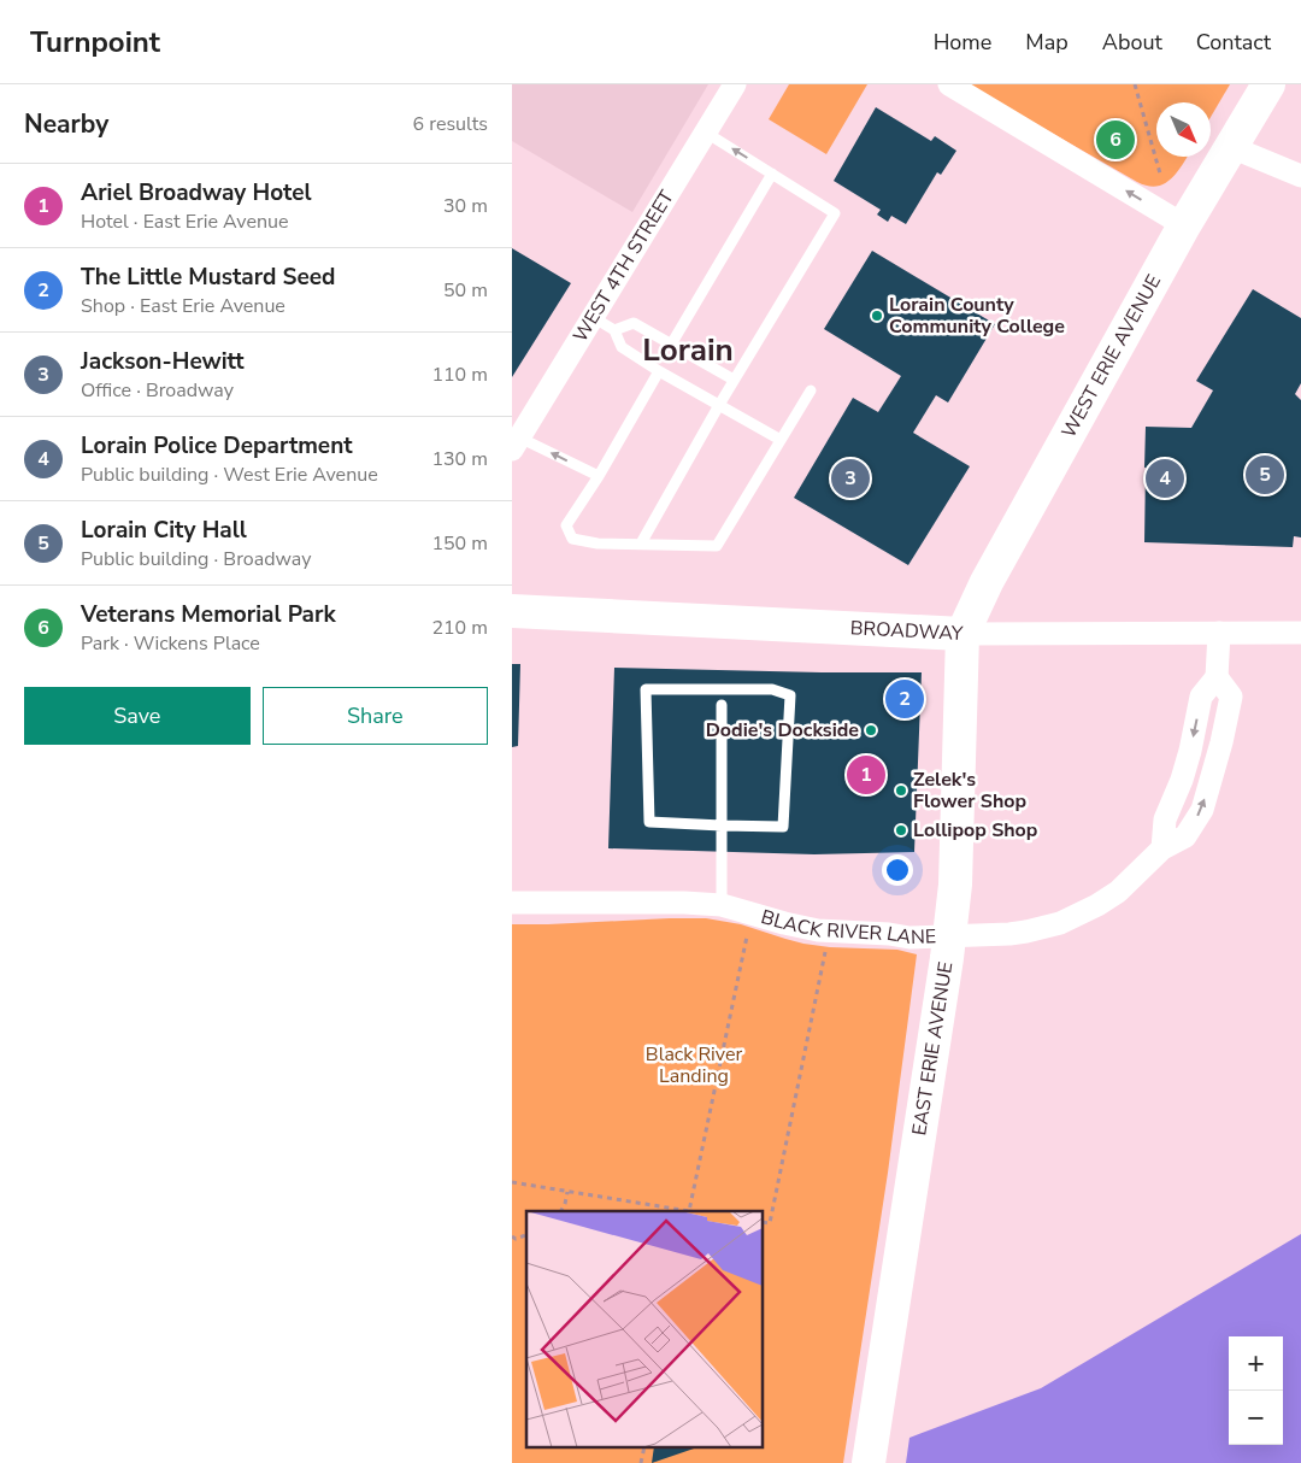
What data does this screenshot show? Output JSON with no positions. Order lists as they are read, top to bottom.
{
  "streets": {
    "main road": ["WEST ERIE AVENUE", "BROADWAY", "EAST ERIE AVENUE"],
    "street": ["WEST 4TH STREET", "BLACK RIVER LANE"]
  },
  "crossings": [
    ["WEST ERIE AVENUE", "BROADWAY"],
    ["WEST ERIE AVENUE", "EAST ERIE AVENUE"],
    ["BROADWAY", "BLACK RIVER LANE"],
    ["BROADWAY", "EAST ERIE AVENUE"]
  ],
  "districts": ["Lorain"],
  "parks": ["Black River Landing"],
  "places": [
    "Lorain County Community College",
    "Dodie's Dockside",
    "Zelek's Flower Shop",
    "Lollipop Shop"
  ],
  "north": "bottom right",
  "page": {
    "header": "Turnpoint",
    "nav": [
      "Home",
      "Map",
      "About",
      "Contact"
    ],
    "heading": ["Nearby", "6 results"],
    "pins": [
      "6",
      "5",
      "3",
      "4",
      "2",
      "1"
    ],
    "list": [
      {
        "mark": "1",
        "name": "Ariel Broadway Hotel",
        "note": "Hotel · East Erie Avenue",
        "value": "30 m"
      },
      {
        "mark": "2",
        "name": "The Little Mustard Seed",
        "note": "Shop · East Erie Avenue",
        "value": "50 m"
      },
      {
        "mark": "3",
        "name": "Jackson-Hewitt",
        "note": "Office · Broadway",
        "value": "110 m"
      },
      {
        "mark": "4",
        "name": "Lorain Police Department",
        "note": "Public building · West Erie Avenue",
        "value": "130 m"
      },
      {
        "mark": "5",
        "name": "Lorain City Hall",
        "note": "Public building · Broadway",
        "value": "150 m"
      },
      {
        "mark": "6",
        "name": "Veterans Memorial Park",
        "note": "Park · Wickens Place",
        "value": "210 m"
      }
    ],
    "buttons": ["Save", "Share"],
    "map_buttons": ["+", "−"]
  }
}
